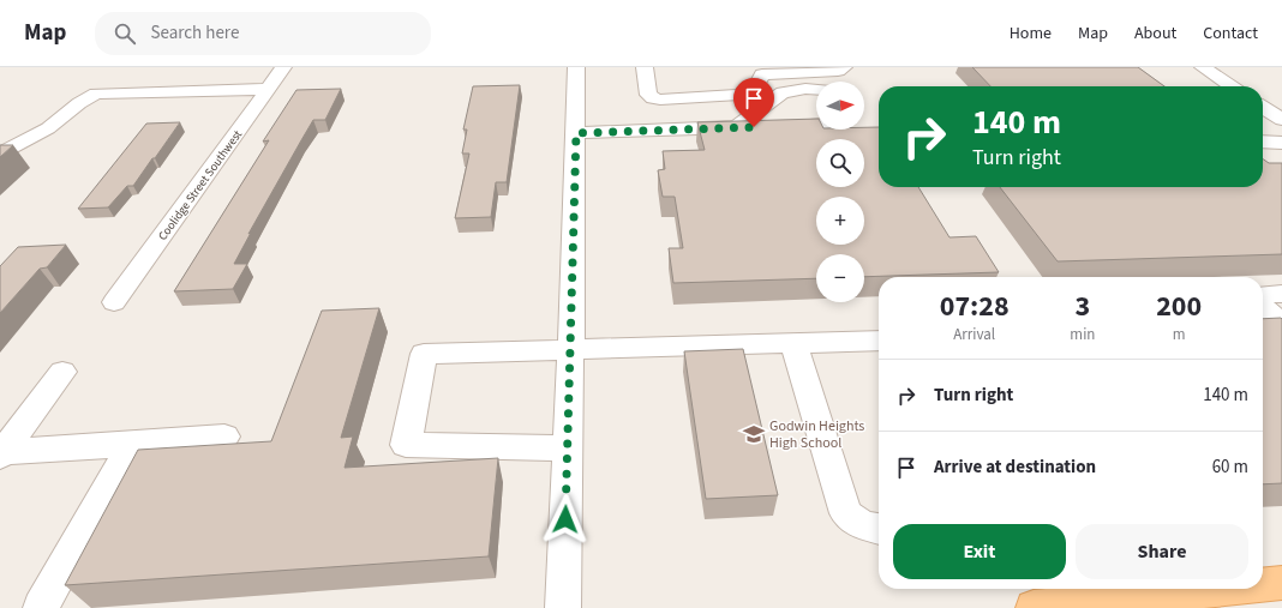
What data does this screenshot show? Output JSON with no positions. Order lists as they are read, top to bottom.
{
  "streets": {
    "street": ["Coolidge Street Southwest"]
  },
  "places": {
    "school or university": ["Godwin Heights High School"]
  },
  "north": "right",
  "page": {
    "header": "Map",
    "search": "Search here",
    "nav": [
      "Home",
      "Map",
      "About",
      "Contact"
    ],
    "map_buttons": ["+", "−"],
    "turn": ["140 m", "Turn right"],
    "eta": [
      "07:28",
      "Arrival",
      "3",
      "min",
      "200",
      "m"
    ],
    "list": [
      {
        "name": "Turn right",
        "value": "140 m"
      },
      {
        "name": "Arrive at destination",
        "value": "60 m"
      }
    ],
    "buttons": ["Exit", "Share"]
  }
}
